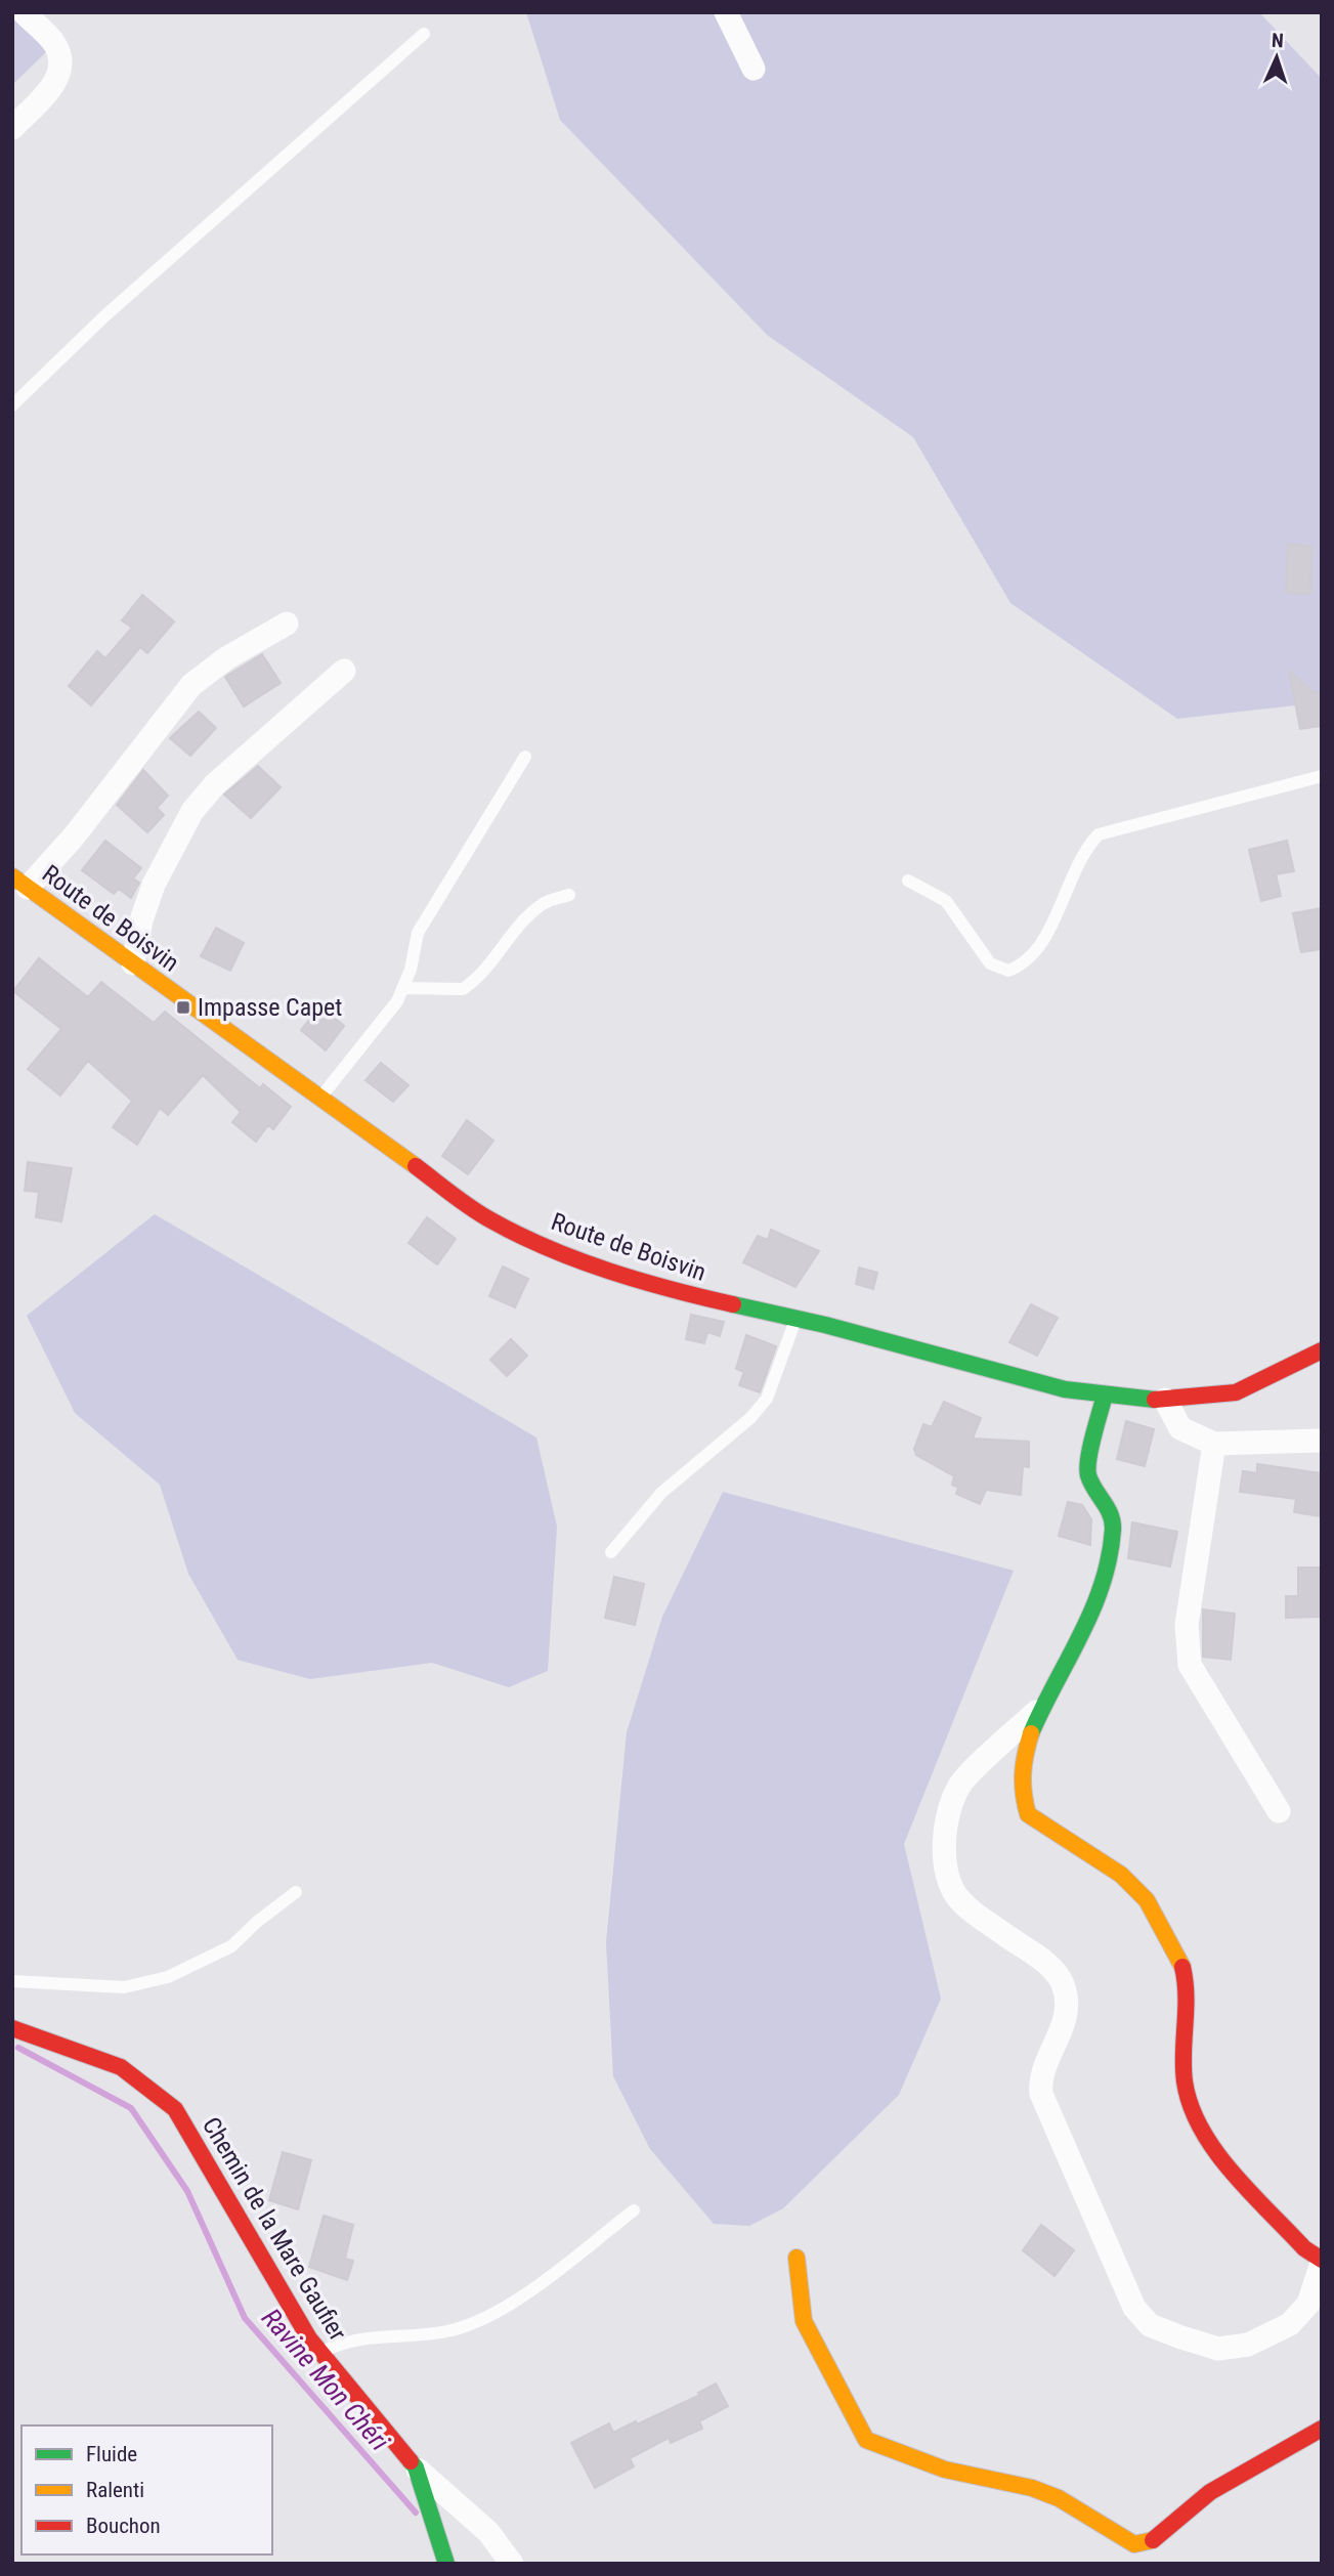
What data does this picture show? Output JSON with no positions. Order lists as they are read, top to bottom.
{
  "streets": {
    "street": ["Route de Boisvin", "Chemin de la Mare Gaufier"]
  },
  "water": ["Ravine Mon Chéri"],
  "places": {
    "transit": ["Impasse Capet"]
  },
  "legend": ["Fluide", "Ralenti", "Bouchon"],
  "north": "top"
}
